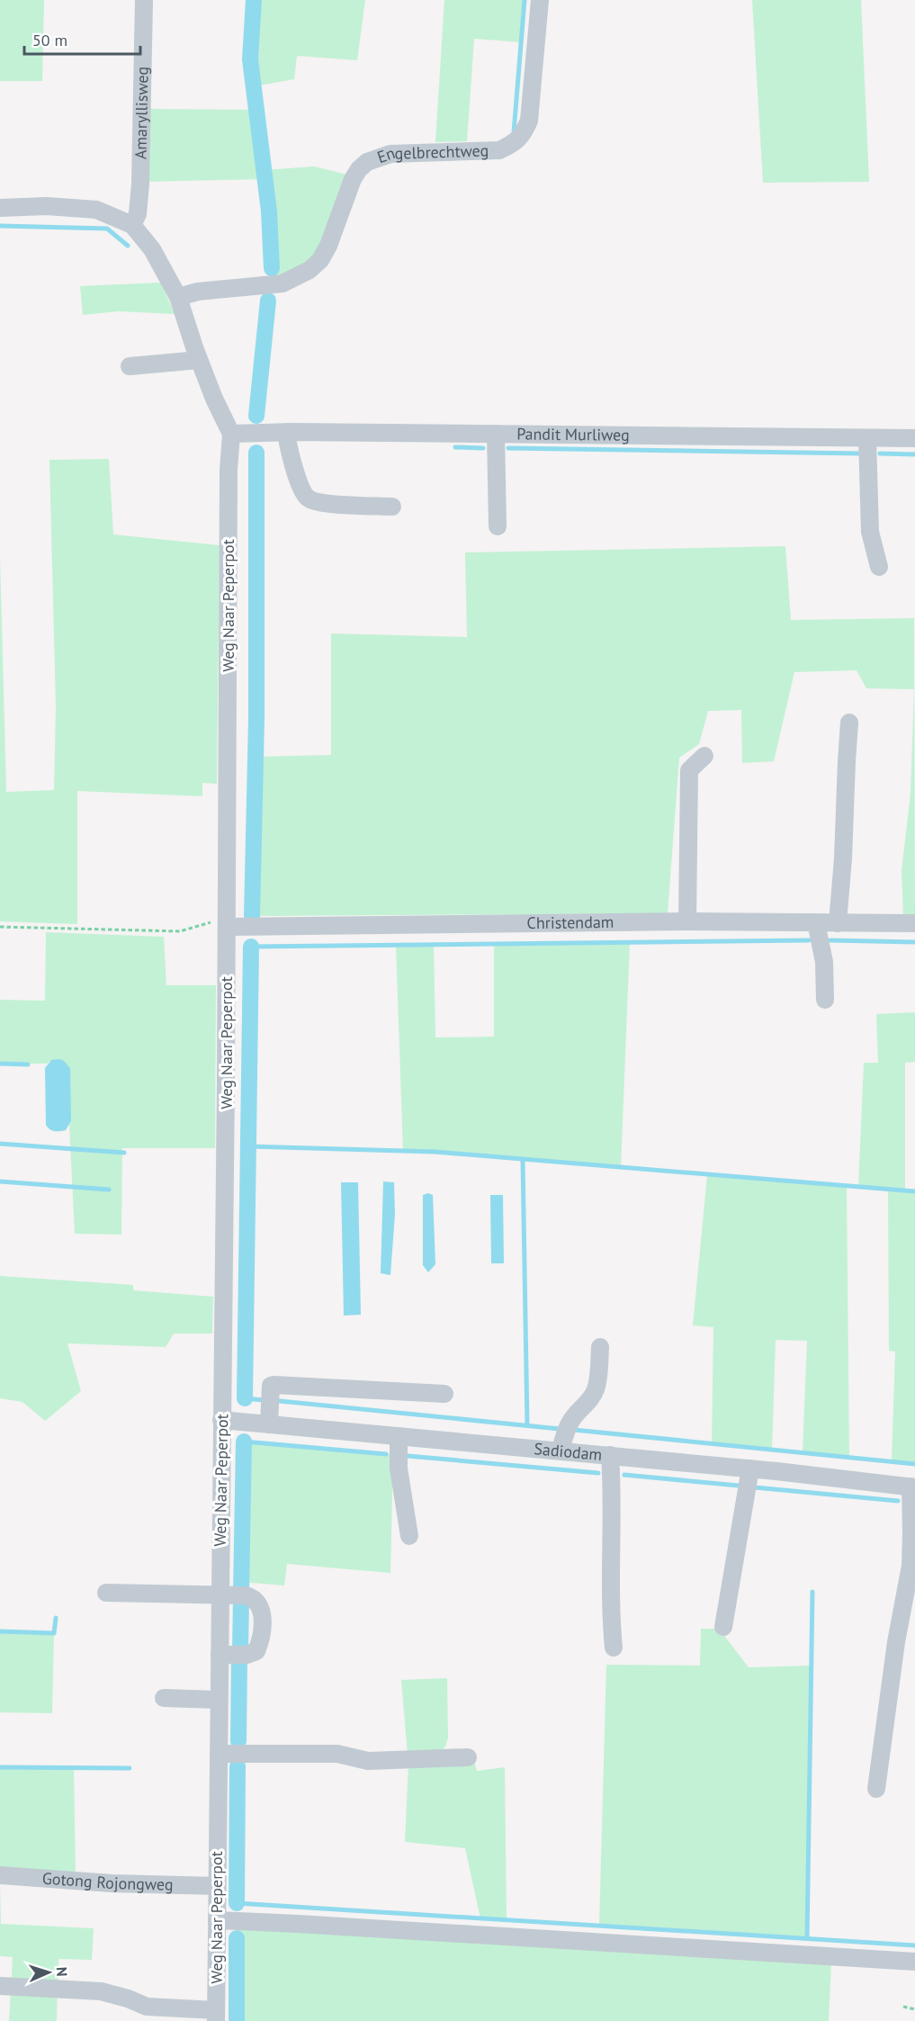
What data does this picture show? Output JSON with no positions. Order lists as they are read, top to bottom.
{
  "streets": {
    "street": [
      "Amaryllisweg",
      "Engelbrechtweg",
      "Pandit Murliweg",
      "Weg Naar Peperpot",
      "Christendam",
      "Sadiodam",
      "Gotong Rojongweg"
    ]
  },
  "crossings": [
    ["Pandit Murliweg", "Weg Naar Peperpot"],
    ["Weg Naar Peperpot", "Christendam"],
    ["Weg Naar Peperpot", "Sadiodam"],
    ["Weg Naar Peperpot", "Gotong Rojongweg"]
  ],
  "scale_bar": "50 m",
  "north": "right"
}
